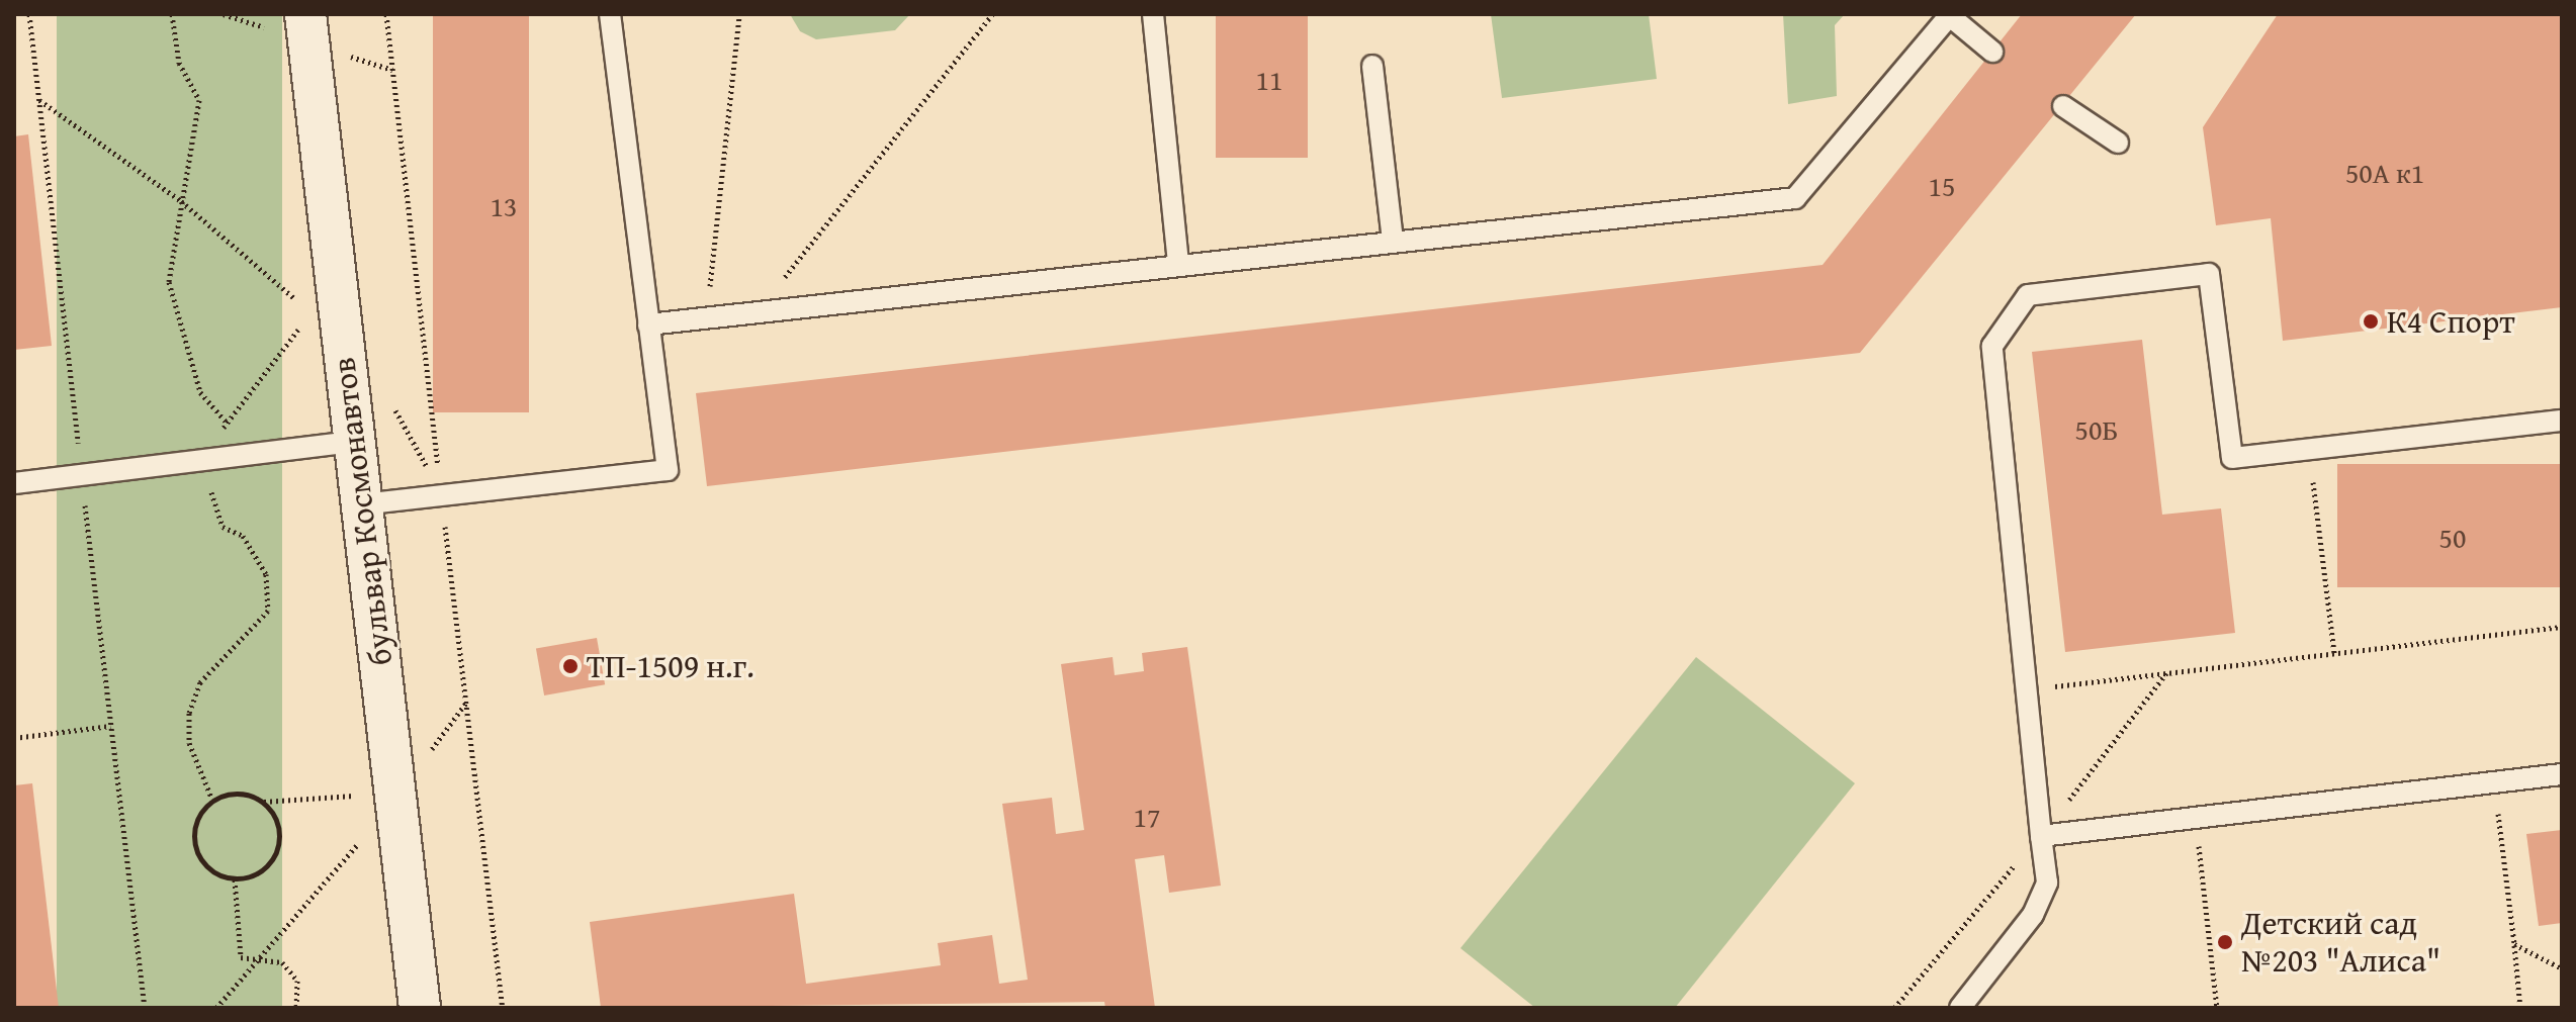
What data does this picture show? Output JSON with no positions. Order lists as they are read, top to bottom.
{
  "streets": {
    "street": ["бульвар Космонавтов"]
  },
  "places": ["К4 Спорт", "ТП-1509 н.г.", "Детский сад №203 \"Алиса\""],
  "house_numbers": [
    "11",
    "50А к1",
    "15",
    "13",
    "50Б",
    "50",
    "17"
  ]
}
